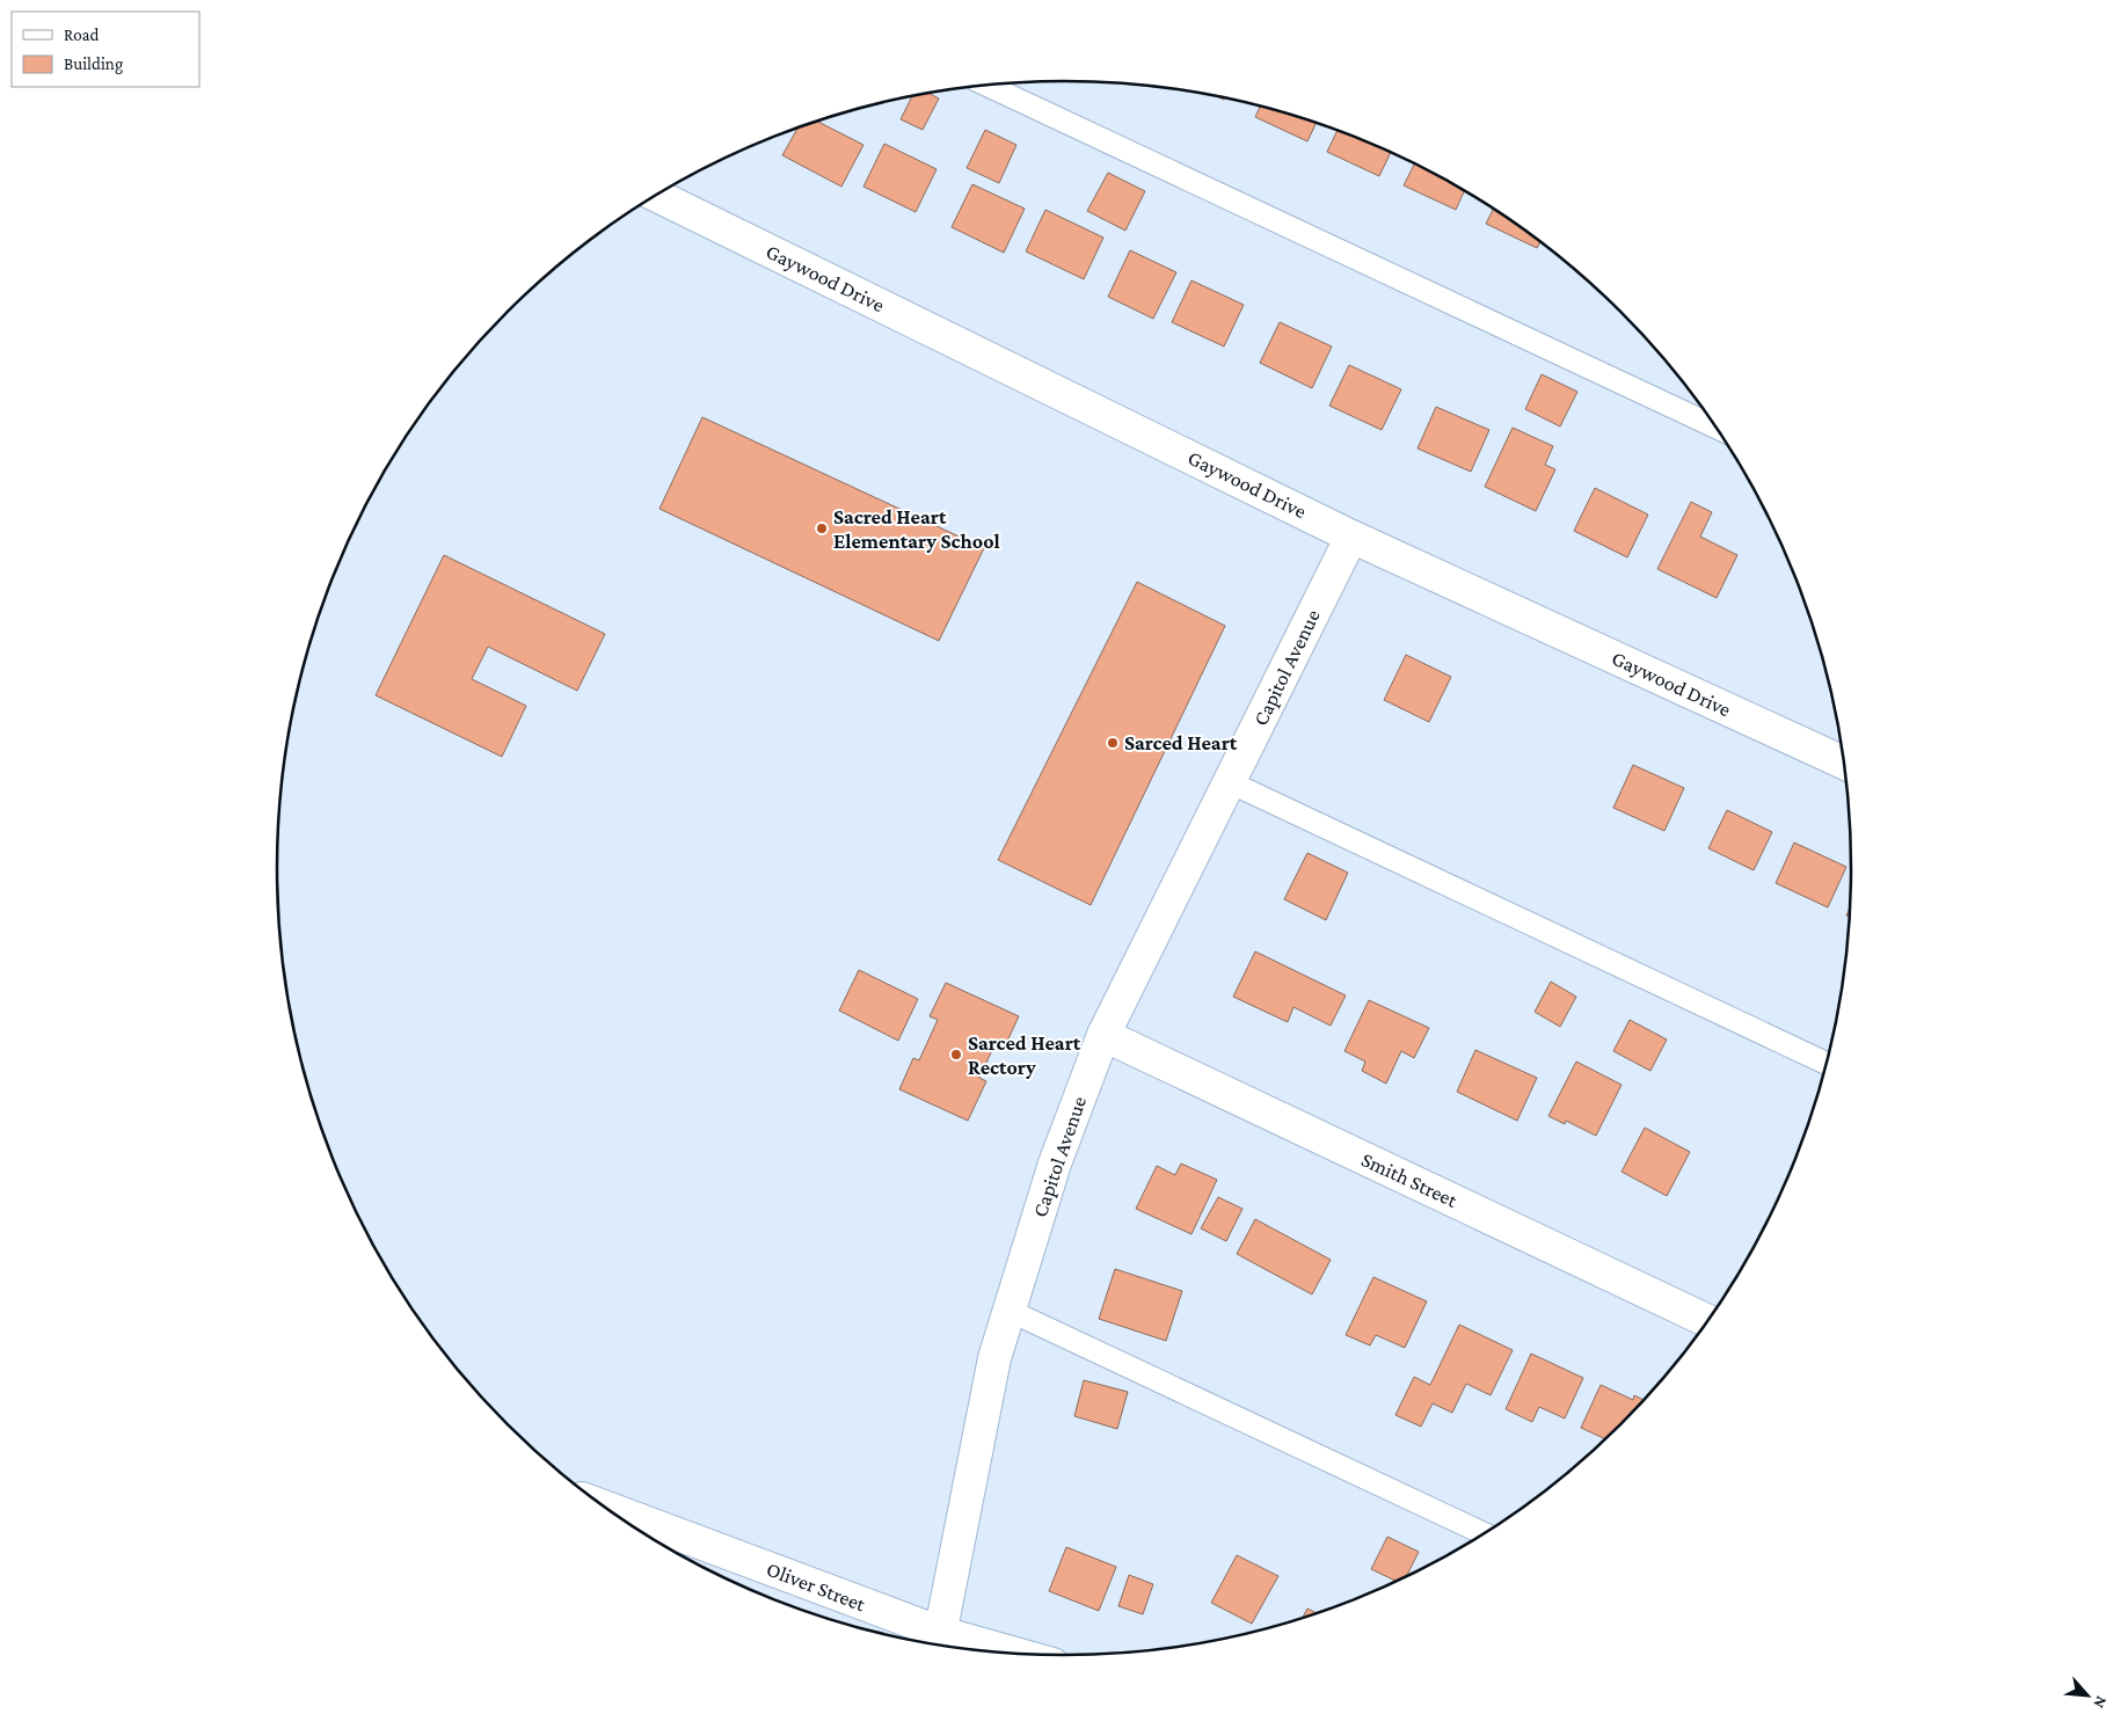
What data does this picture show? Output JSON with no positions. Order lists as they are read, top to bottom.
{
  "streets": {
    "street": [
      "Gaywood Drive",
      "Capitol Avenue",
      "Smith Street",
      "Oliver Street"
    ]
  },
  "crossings": [
    ["Gaywood Drive", "Capitol Avenue"],
    ["Capitol Avenue", "Smith Street"],
    ["Capitol Avenue", "Oliver Street"]
  ],
  "places": ["Sacred Heart Elementary School", "Sarced Heart", "Sarced Heart Rectory"],
  "legend": ["Road", "Building"],
  "north": "bottom right"
}
